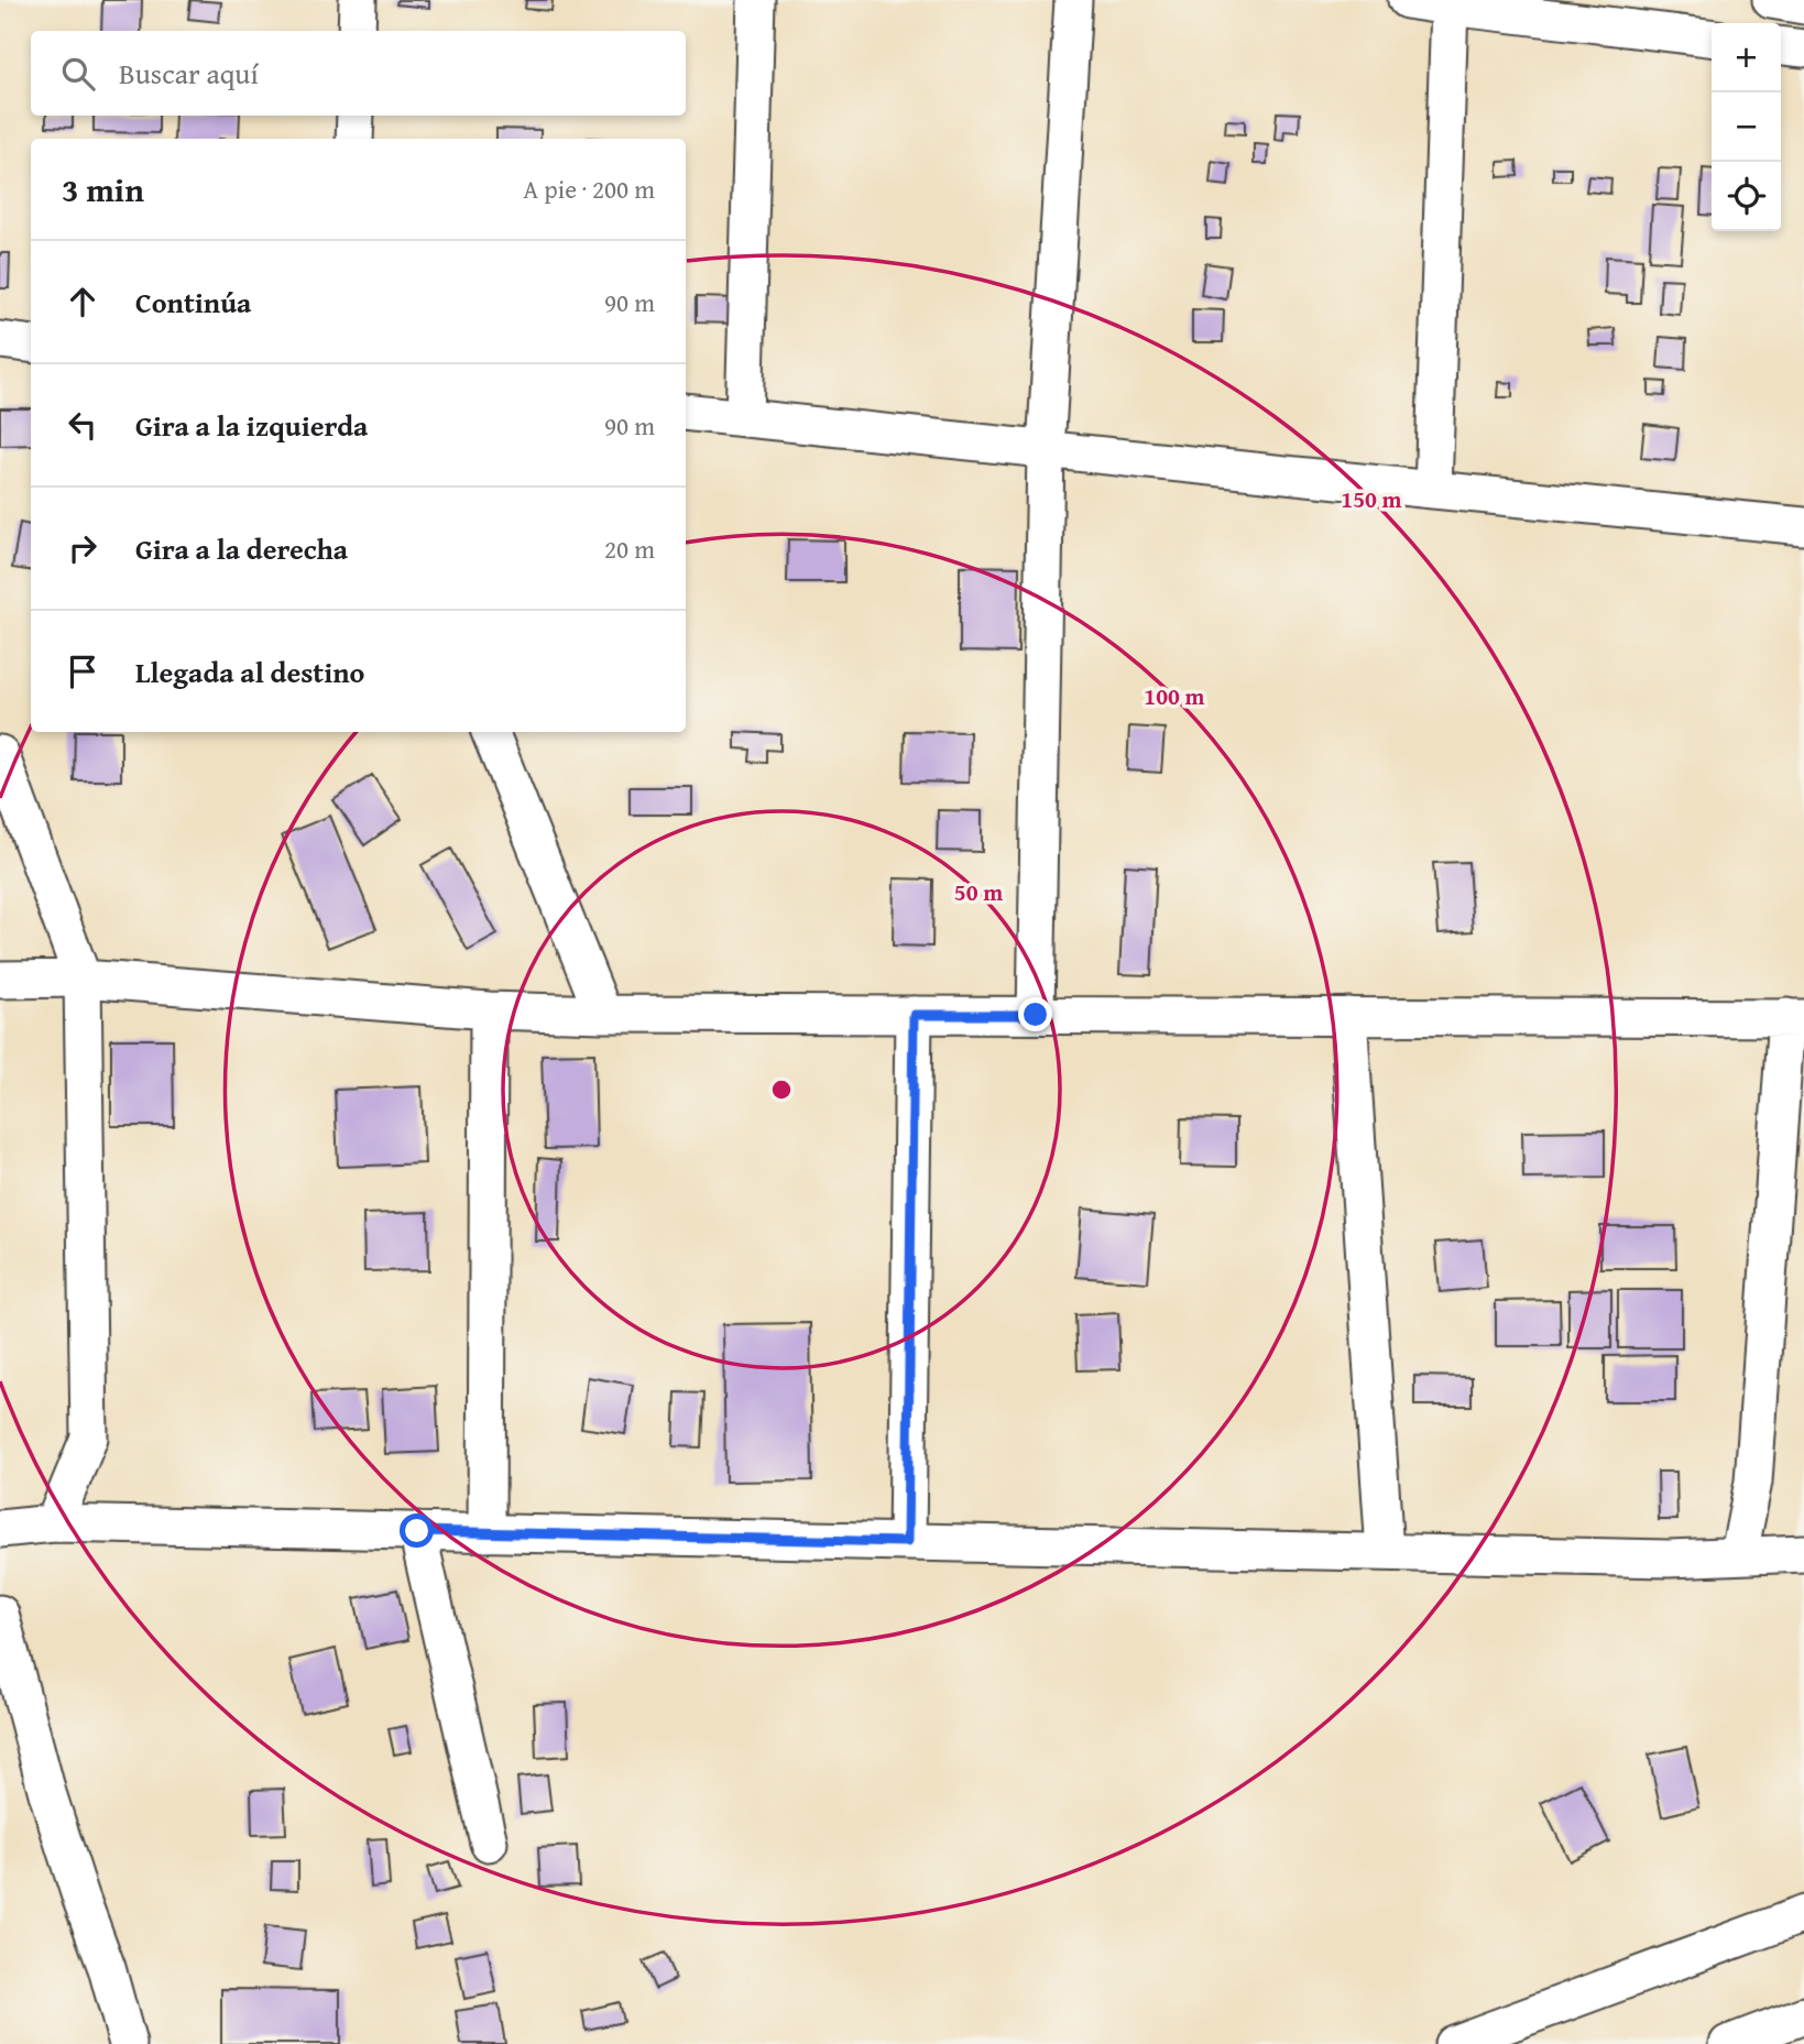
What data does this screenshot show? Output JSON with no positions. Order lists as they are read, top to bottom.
{
  "page": {
    "map_buttons": ["+", "−"],
    "search": "Buscar aquí",
    "heading": ["3 min", "A pie · 200 m"],
    "list": [
      ["Continúa", "90 m"],
      ["Gira a la izquierda", "90 m"],
      ["Gira a la derecha", "20 m"],
      "Llegada al destino"
    ]
  },
  "rings": ["150 m", "100 m", "50 m"]
}
